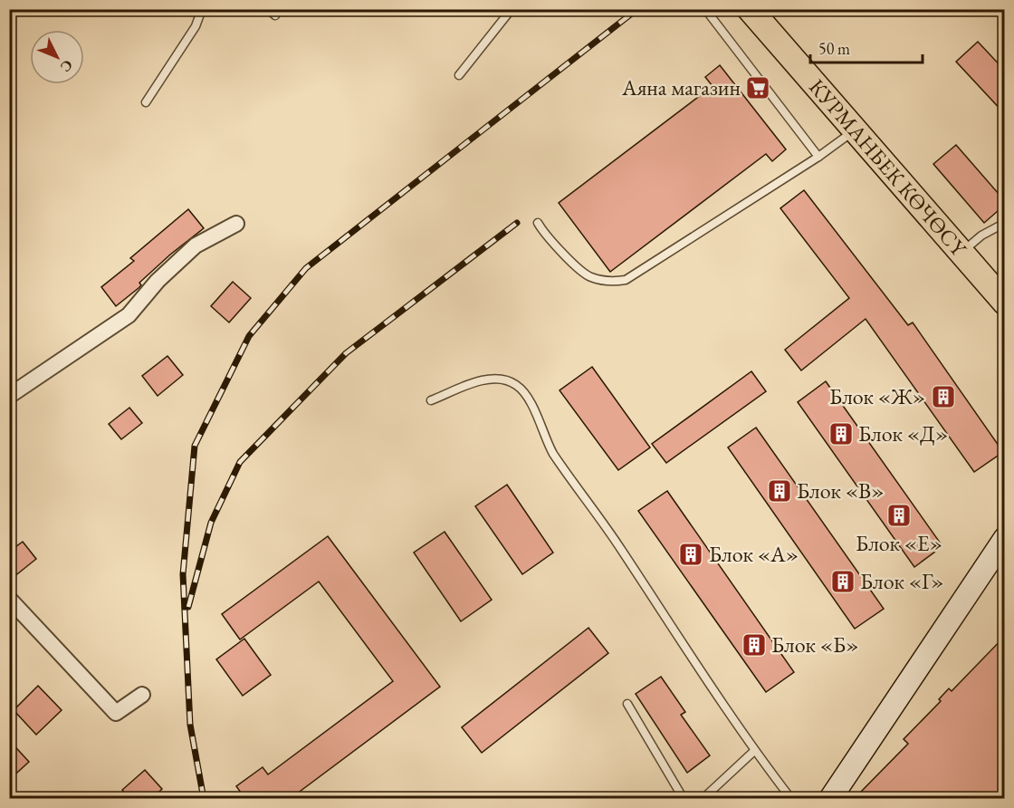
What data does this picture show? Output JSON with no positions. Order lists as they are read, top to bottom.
{
  "streets": {
    "main road": ["КУРМАНБЕК КӨЧӨСҮ"]
  },
  "places": {
    "supermarket": ["Аяна магазин"],
    "building": [
      "Блок «Ж»",
      "Блок «Д»",
      "Блок «В»",
      "Блок «Е»",
      "Блок «А»",
      "Блок «Г»",
      "Блок «Б»"
    ]
  },
  "scale_bar": "50 m",
  "north": "bottom right"
}
